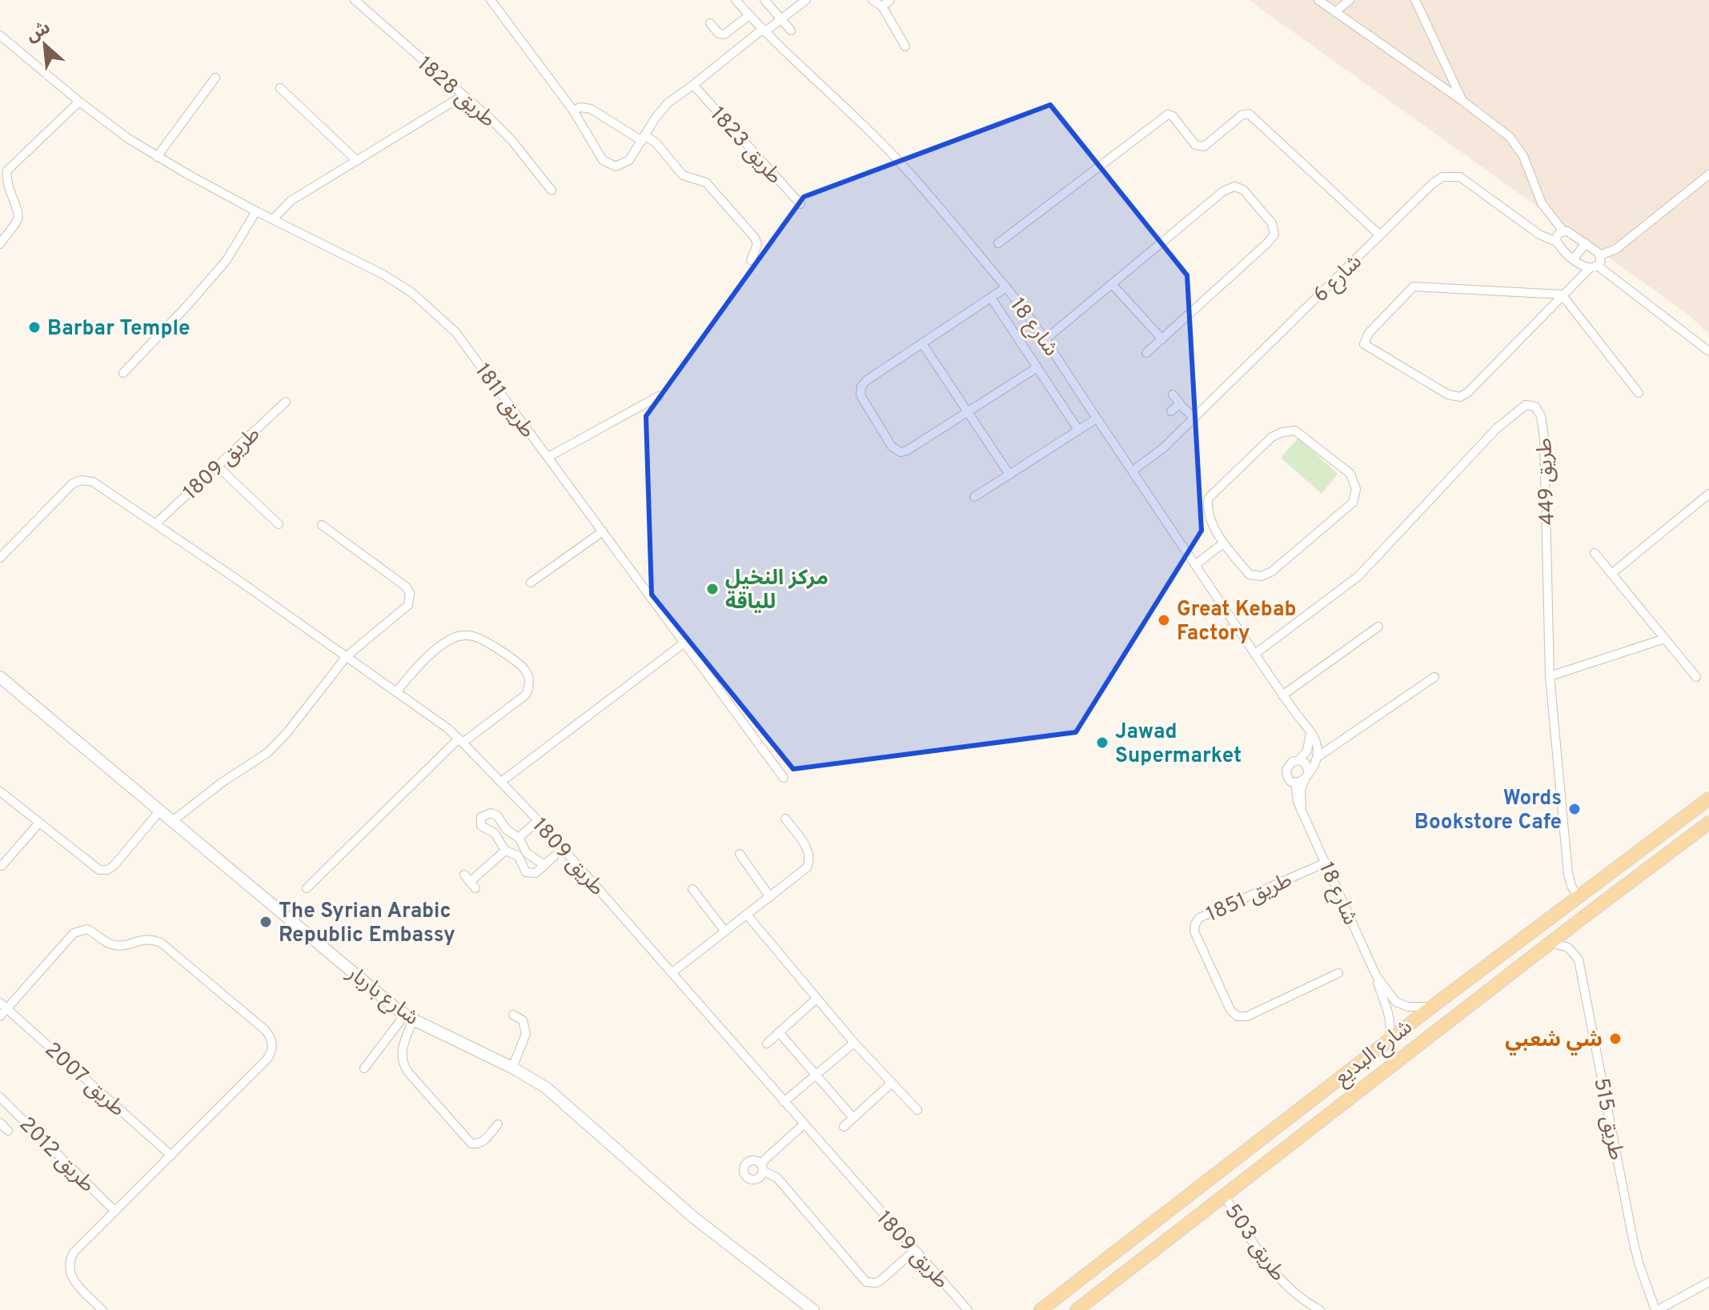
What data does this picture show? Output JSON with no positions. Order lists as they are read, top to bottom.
{
  "streets": {
    "main road": ["شارع البديع"],
    "street": [
      "طريق 1828",
      "طريق 1823",
      "شارع 6",
      "شارع 18",
      "طريق 1811",
      "طريق 1809",
      "طريق 449",
      "طريق 1851",
      "شارع باربار",
      "طريق 2007",
      "طريق 515",
      "طريق 2012",
      "طريق 503"
    ]
  },
  "crossings": [
    ["شارع 6", "شارع 18"],
    ["شارع 18", "طريق 449"],
    ["شارع 18", "طريق 1851"],
    ["شارع 18", "شارع البديع"],
    ["طريق 449", "شارع البديع"],
    ["شارع البديع", "طريق 515"],
    ["شارع البديع", "طريق 503"]
  ],
  "places": [
    "Barbar Temple",
    "مركز النخيل للياقة",
    "Great Kebab Factory",
    "Jawad Supermarket",
    "Words Bookstore Cafe",
    "The Syrian Arabic Republic Embassy",
    "شي شعبي"
  ],
  "north": "top left"
}
